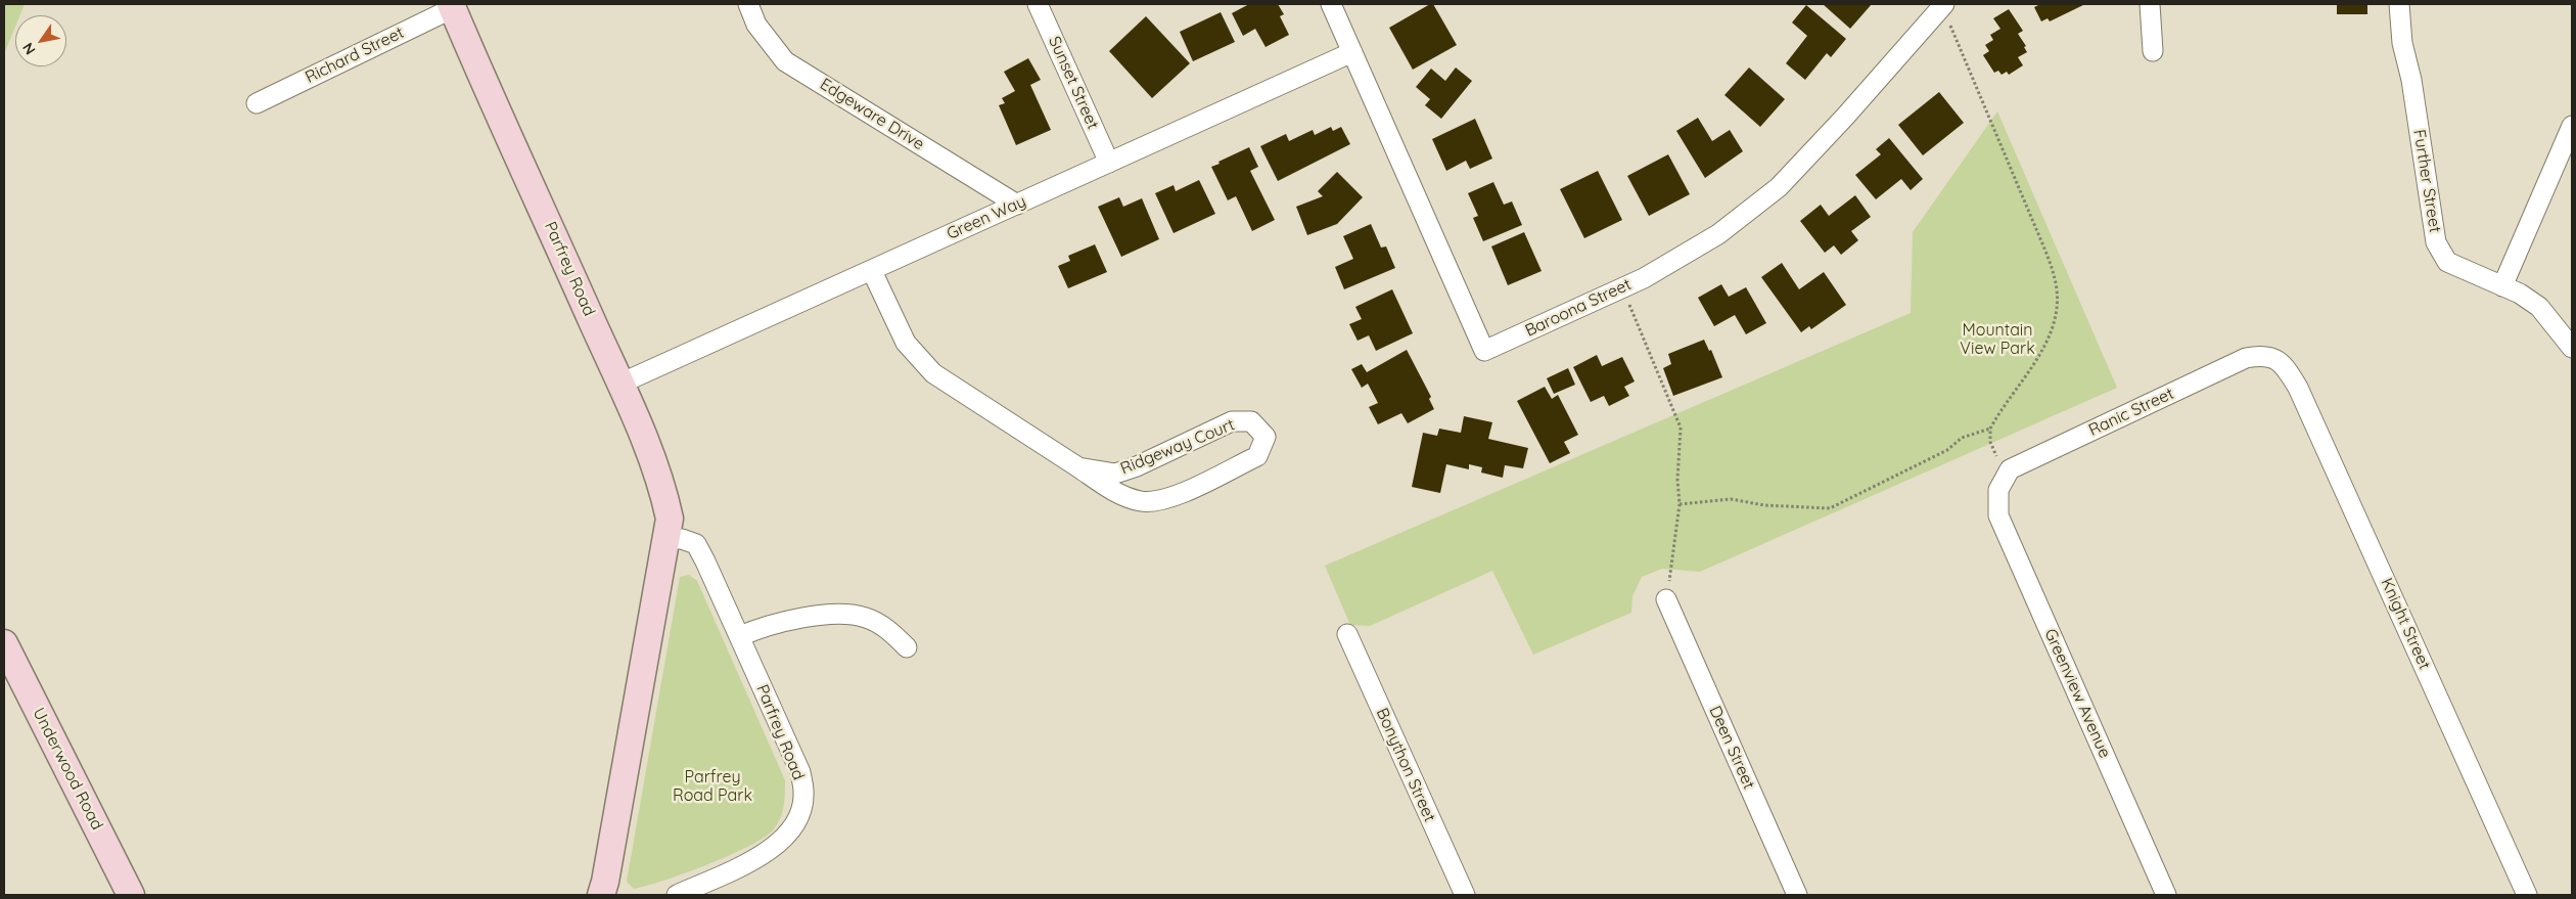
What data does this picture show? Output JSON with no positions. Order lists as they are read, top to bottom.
{
  "streets": {
    "main road": ["Parfrey Road", "Underwood Road"],
    "street": [
      "Richard Street",
      "Sunset Street",
      "Edgeware Drive",
      "Further Street",
      "Green Way",
      "Baroona Street",
      "Ranic Street",
      "Ridgeway Court",
      "Knight Street",
      "Greenview Avenue",
      "Deen Street",
      "Bonython Street"
    ]
  },
  "crossings": [
    ["Richard Street", "Parfrey Road"],
    ["Sunset Street", "Green Way"],
    ["Edgeware Drive", "Green Way"],
    ["Green Way", "Parfrey Road"],
    ["Green Way", "Baroona Street"],
    ["Green Way", "Ridgeway Court"],
    ["Ranic Street", "Knight Street"],
    ["Ranic Street", "Greenview Avenue"]
  ],
  "parks": ["Mountain View Park", "Parfrey Road Park"],
  "north": "bottom left"
}
